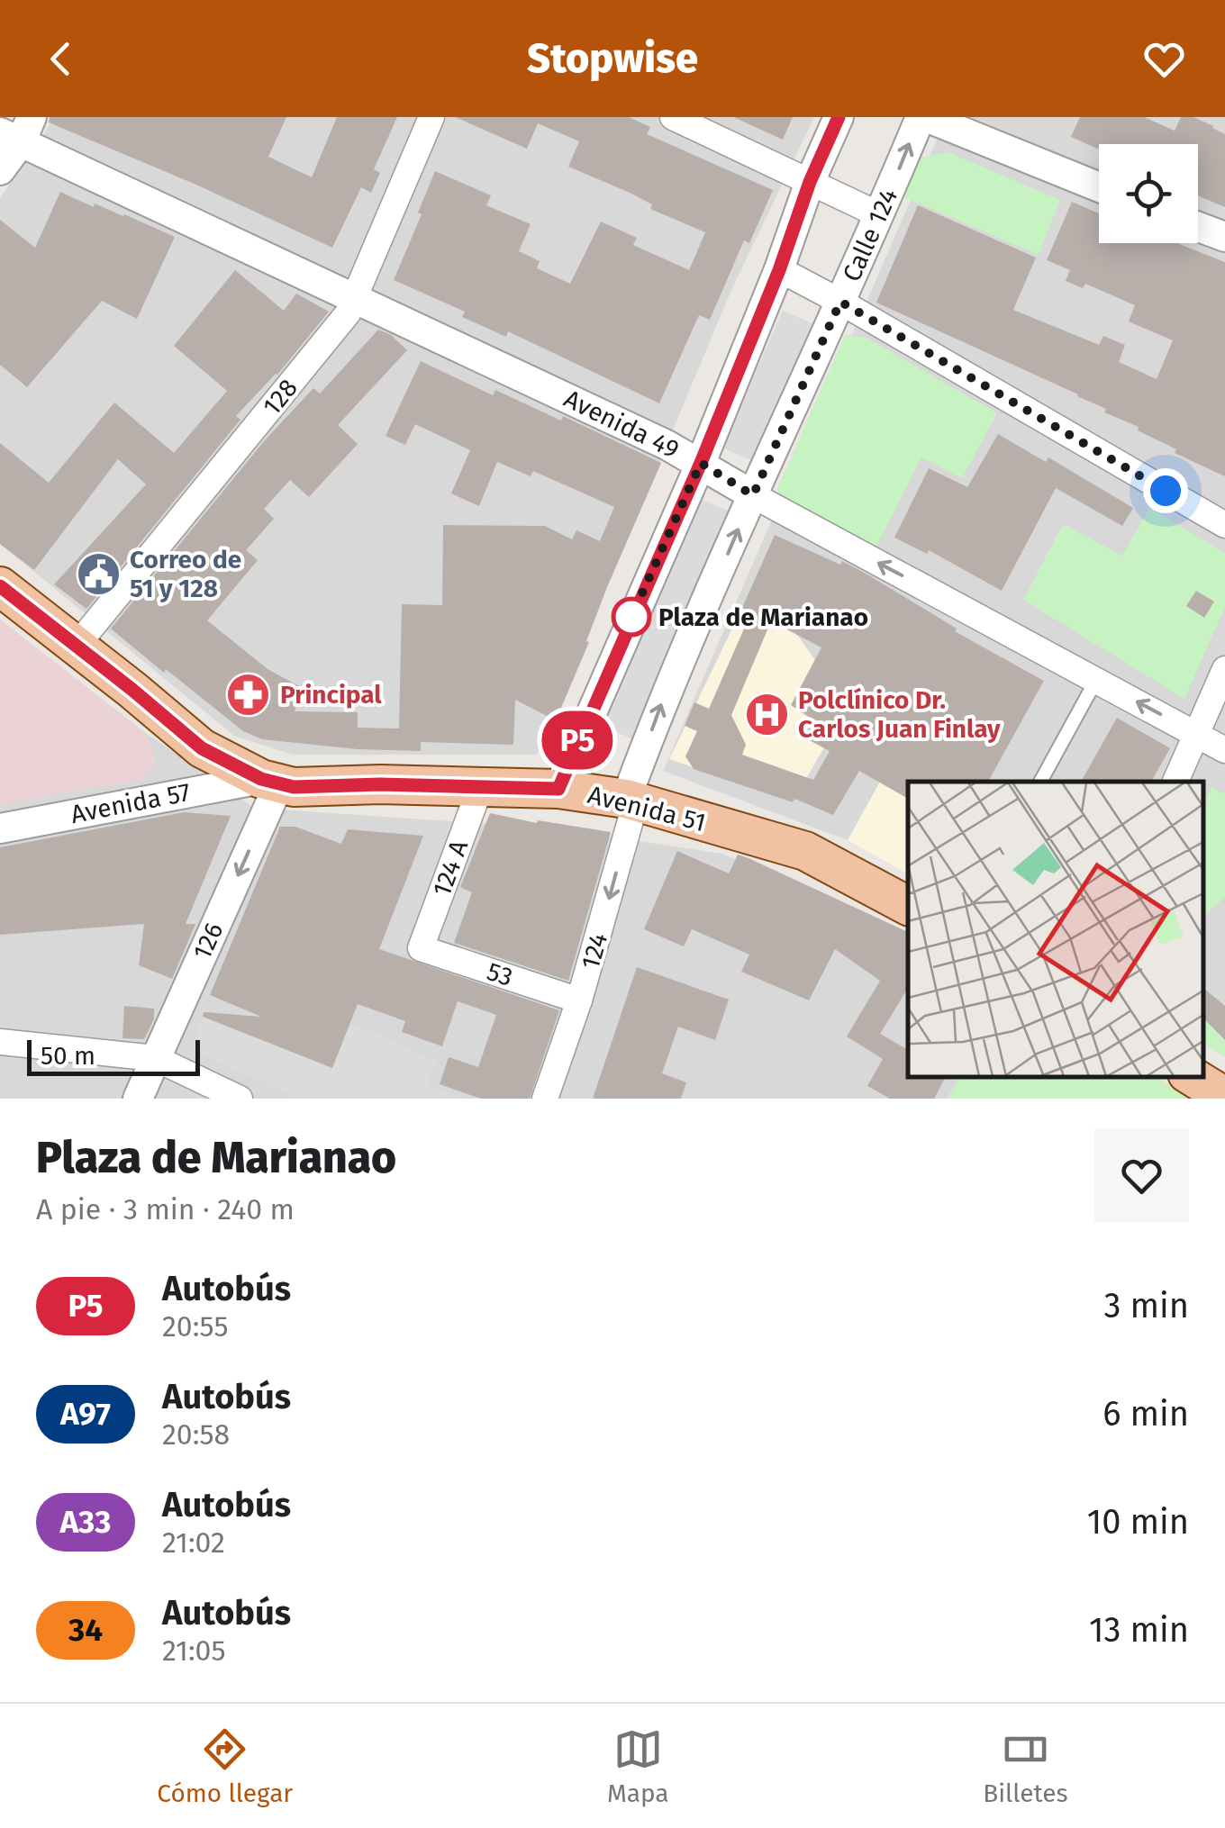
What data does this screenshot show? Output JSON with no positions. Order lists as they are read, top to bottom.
{
  "streets": {
    "main road": ["Avenida 51"],
    "street": [
      "Calle 124",
      "128",
      "Avenida 49",
      "Avenida 57",
      "124 A",
      "126",
      "124",
      "53"
    ]
  },
  "crossings": [
    ["Calle 124", "Avenida 49"],
    ["Calle 124", "Avenida 51"],
    ["Calle 124", "124"],
    ["128", "Avenida 49"],
    ["128", "Avenida 51"],
    ["Avenida 57", "Avenida 51"],
    ["Avenida 57", "126"],
    ["Avenida 51", "124 A"],
    ["Avenida 51", "126"],
    ["Avenida 51", "124"],
    ["124 A", "53"],
    ["124", "53"]
  ],
  "one_way": ["126", "124"],
  "places": {
    "public building": ["Correo de 51 y 128"],
    "other": ["Plaza de Marianao"],
    "pharmacy": ["Principal"],
    "hospital": ["Polclínico Dr. Carlos Juan Finlay"]
  },
  "lines": ["bus line P5"],
  "scale_bar": "50 m",
  "page": {
    "header": "Stopwise",
    "on_map": "P5",
    "scale": "50 m",
    "heading": ["Plaza de Marianao", "A pie · 3 min · 240 m"],
    "list": [
      {
        "mark": "P5",
        "name": "Autobús",
        "note": "20:55",
        "value": "3 min"
      },
      {
        "mark": "A97",
        "name": "Autobús",
        "note": "20:58",
        "value": "6 min"
      },
      {
        "mark": "A33",
        "name": "Autobús",
        "note": "21:02",
        "value": "10 min"
      },
      {
        "mark": "34",
        "name": "Autobús",
        "note": "21:05",
        "value": "13 min"
      }
    ],
    "tabs": ["Cómo llegar", "Mapa", "Billetes"]
  }
}
